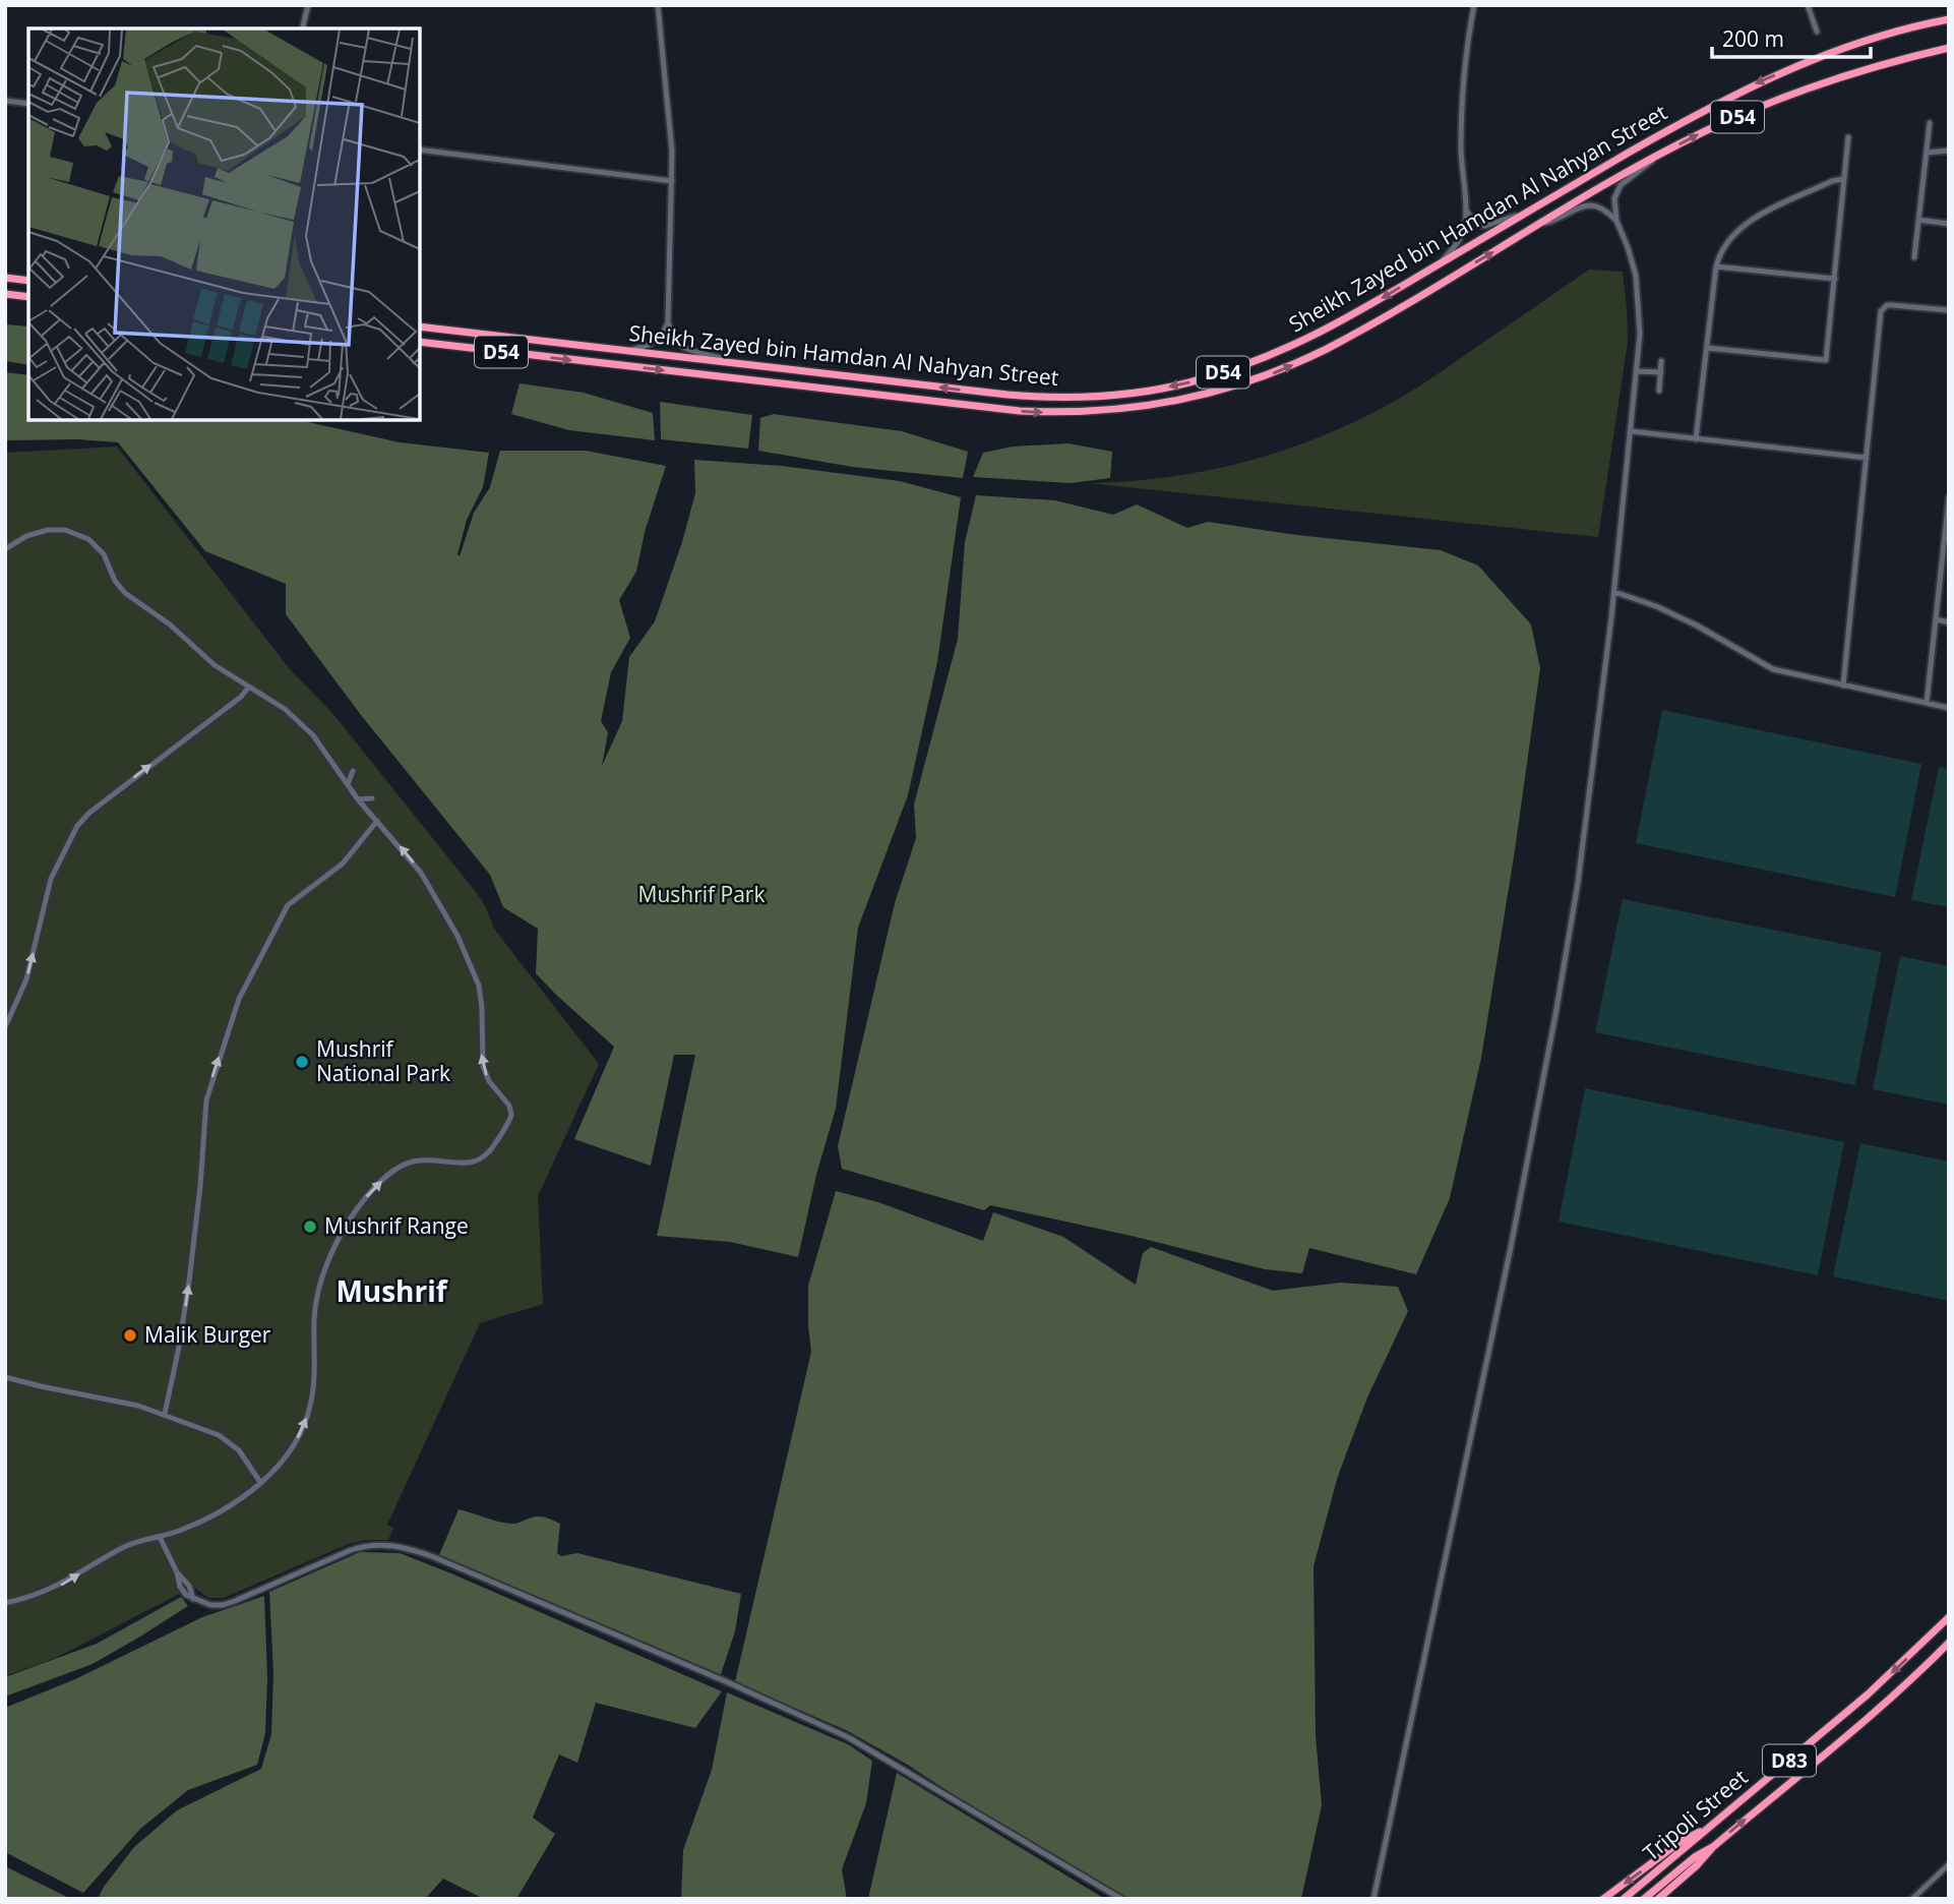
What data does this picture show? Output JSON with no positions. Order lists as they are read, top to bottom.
{
  "streets": {
    "highway": [
      "D54",
      "Sheikh Zayed bin Hamdan Al Nahyan Street",
      "D83",
      "Tripoli Street"
    ]
  },
  "districts": ["Mushrif"],
  "parks": ["Mushrif Park"],
  "places": ["Mushrif National Park", "Mushrif Range", "Malik Burger"],
  "scale_bar": "200 m"
}
